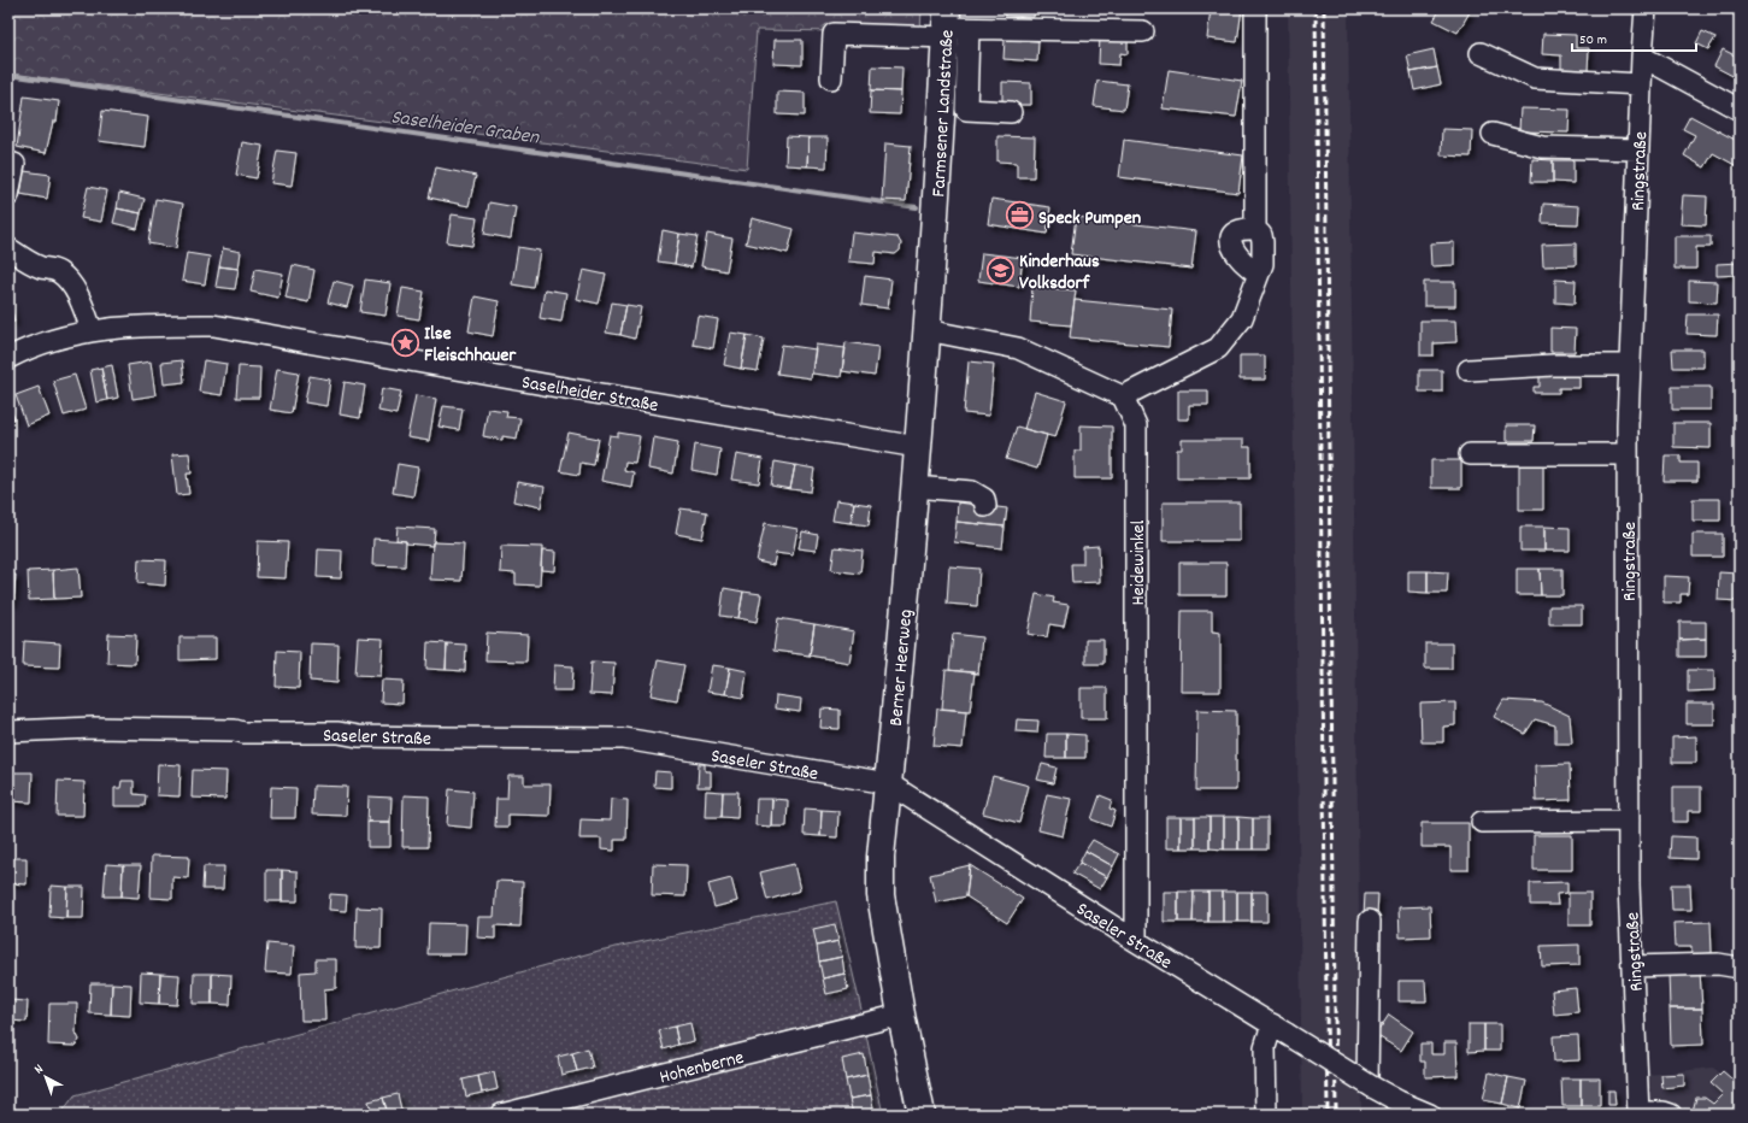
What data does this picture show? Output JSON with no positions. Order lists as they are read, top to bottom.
{
  "streets": {
    "main road": ["Farmsener Landstraße", "Berner Heerweg"],
    "street": [
      "Ringstraße",
      "Saselheider Straße",
      "Heidewinkel",
      "Saseler Straße",
      "Hohenberne"
    ]
  },
  "crossings": [
    ["Farmsener Landstraße", "Berner Heerweg"],
    ["Saselheider Straße", "Berner Heerweg"],
    ["Heidewinkel", "Saseler Straße"],
    ["Berner Heerweg", "Saseler Straße"],
    ["Berner Heerweg", "Hohenberne"]
  ],
  "water": ["Saselheider Graben"],
  "places": {
    "office": ["Speck Pumpen"],
    "school or university": ["Kinderhaus Volksdorf"],
    "place": ["Ilse Fleischhauer"]
  },
  "scale_bar": "50 m",
  "north": "top left"
}
